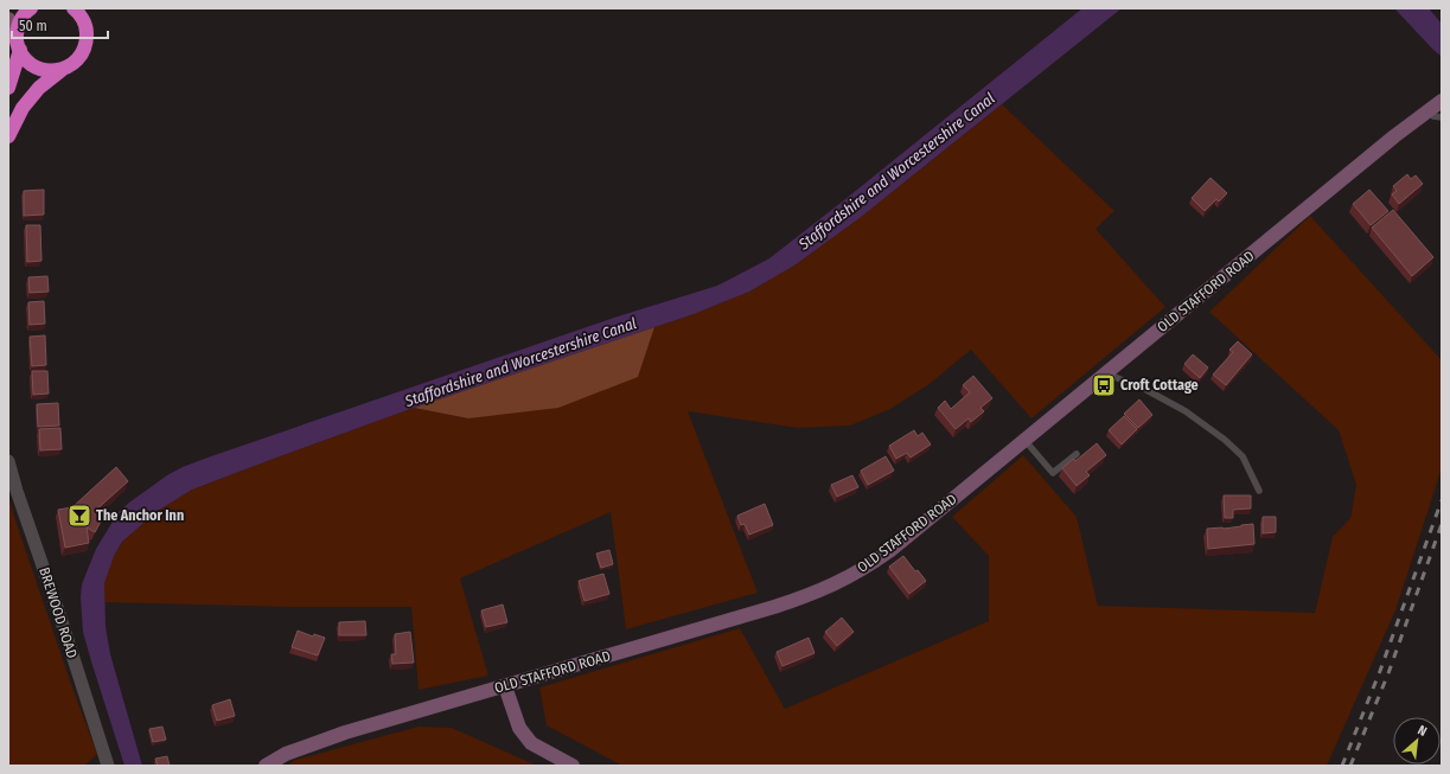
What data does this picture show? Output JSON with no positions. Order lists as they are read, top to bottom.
{
  "streets": {
    "street": ["OLD STAFFORD ROAD", "BREWOOD ROAD"]
  },
  "water": ["Staffordshire and Worcestershire Canal"],
  "places": {
    "bus stop": ["Croft Cottage"],
    "bar": ["The Anchor Inn"]
  },
  "scale_bar": "50 m",
  "north": "top right"
}
